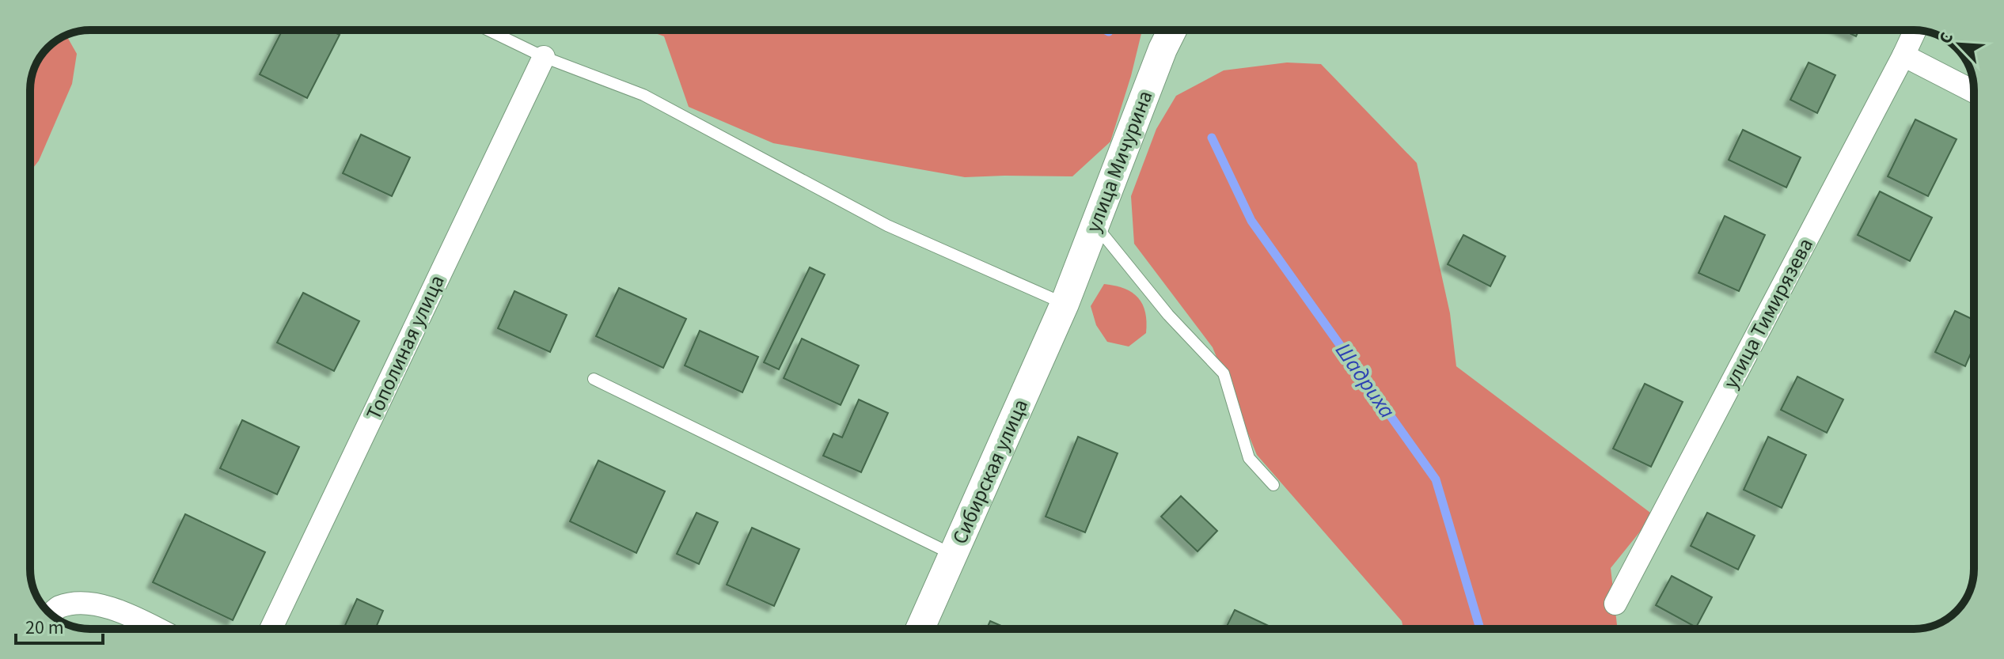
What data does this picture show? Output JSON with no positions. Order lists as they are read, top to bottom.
{
  "streets": {
    "street": [
      "улица Мичурина",
      "улица Тимирязева",
      "Тополиная улица",
      "Сибирская улица"
    ]
  },
  "crossings": [
    ["улица Мичурина", "Сибирская улица"]
  ],
  "water": ["Шадриха"],
  "scale_bar": "20 m",
  "north": "top left"
}
